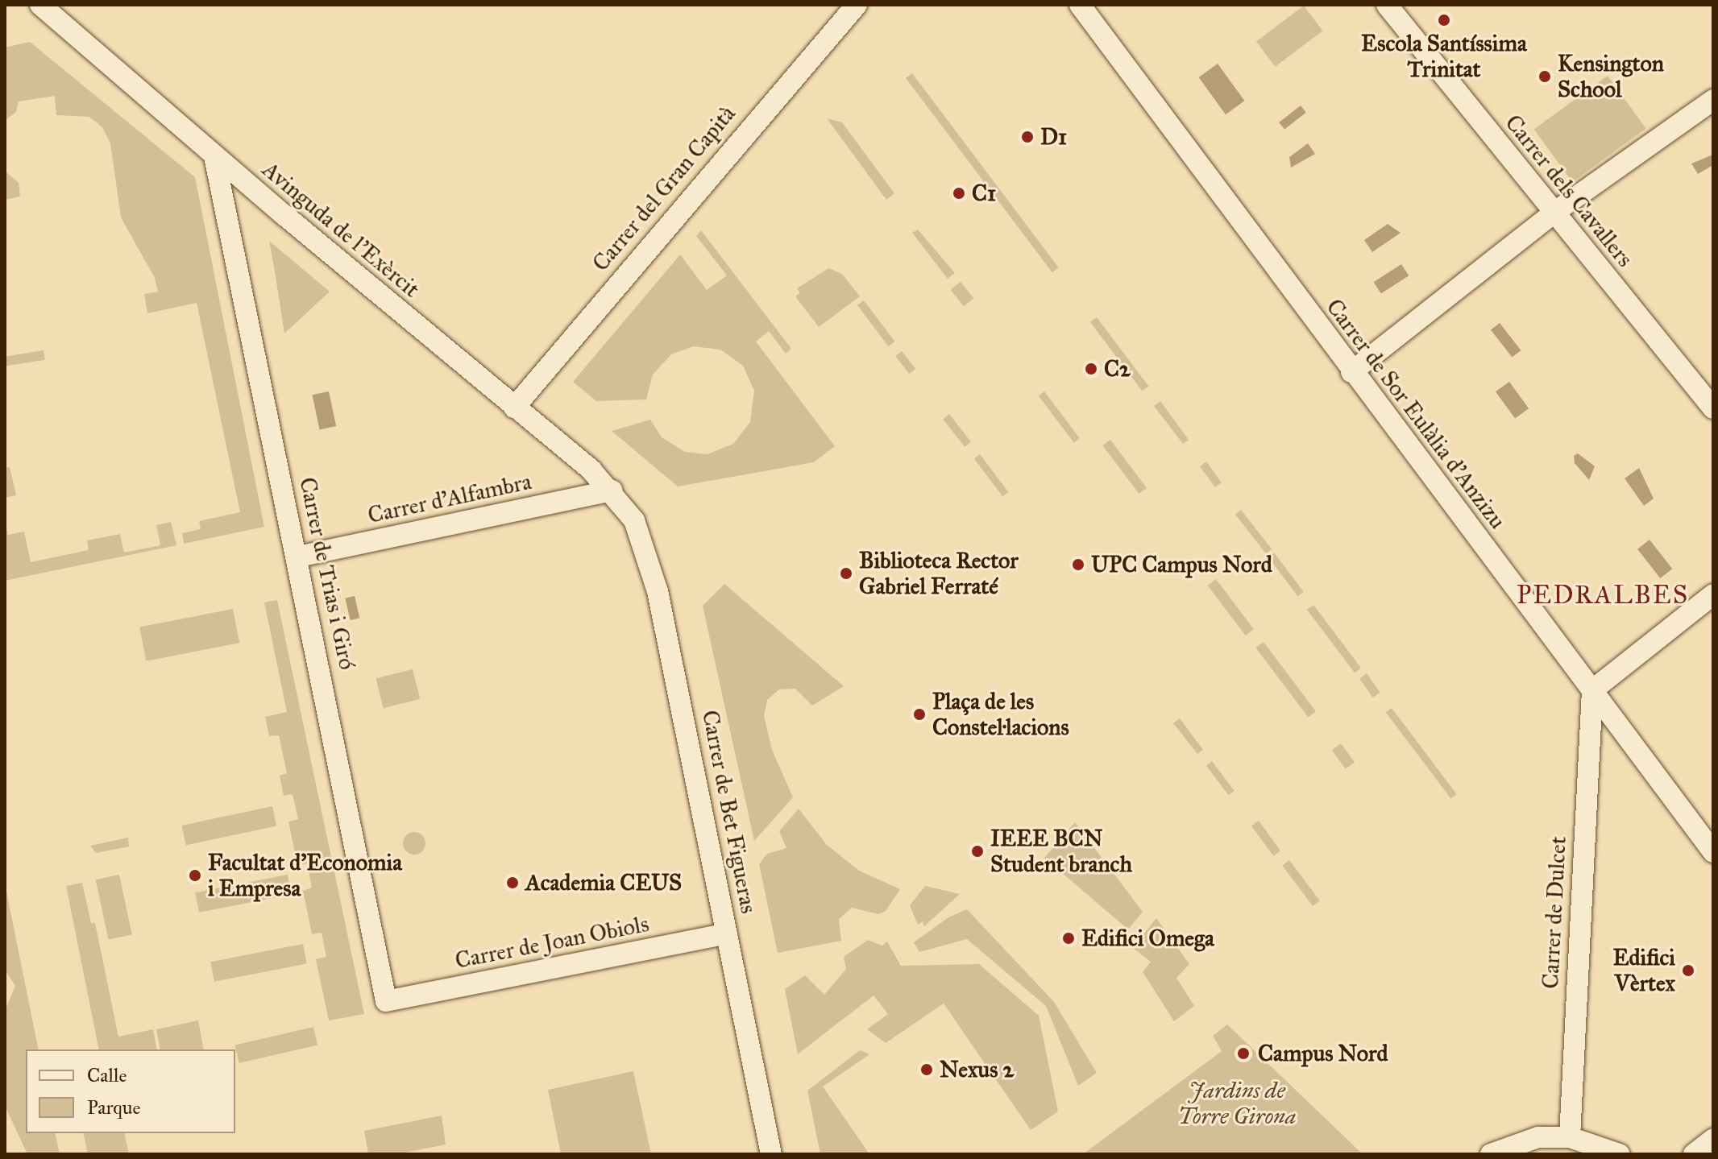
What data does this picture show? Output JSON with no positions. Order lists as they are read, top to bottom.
{
  "streets": {
    "street": [
      "Carrer del Gran Capità",
      "Carrer dels Cavallers",
      "Avinguda de l'Exèrcit",
      "Carrer de Sor Eulàlia d'Anzizu",
      "Carrer d'Alfambra",
      "Carrer de Trias i Giró",
      "Carrer de Bet Figueras",
      "Carrer de Dulcet",
      "Carrer de Joan Obiols"
    ]
  },
  "crossings": [
    ["Carrer del Gran Capità", "Avinguda de l'Exèrcit"],
    ["Avinguda de l'Exèrcit", "Carrer d'Alfambra"],
    ["Avinguda de l'Exèrcit", "Carrer de Trias i Giró"],
    ["Avinguda de l'Exèrcit", "Carrer de Bet Figueras"],
    ["Carrer de Sor Eulàlia d'Anzizu", "Carrer de Dulcet"],
    ["Carrer d'Alfambra", "Carrer de Trias i Giró"],
    ["Carrer d'Alfambra", "Carrer de Bet Figueras"],
    ["Carrer de Trias i Giró", "Carrer de Joan Obiols"],
    ["Carrer de Bet Figueras", "Carrer de Joan Obiols"]
  ],
  "districts": ["PEDRALBES"],
  "parks": ["Jardins de Torre Girona"],
  "places": [
    "Escola Santíssima Trinitat",
    "Kensington School",
    "D1",
    "C1",
    "C2",
    "UPC Campus Nord",
    "Biblioteca Rector Gabriel Ferraté",
    "Plaça de les Constel·lacions",
    "IEEE BCN Student branch",
    "Facultat d'Economia i Empresa",
    "Academia CEUS",
    "Edifici Omega",
    "Edifici Vèrtex",
    "Campus Nord",
    "Nexus 2"
  ],
  "legend": ["Calle", "Parque"]
}
